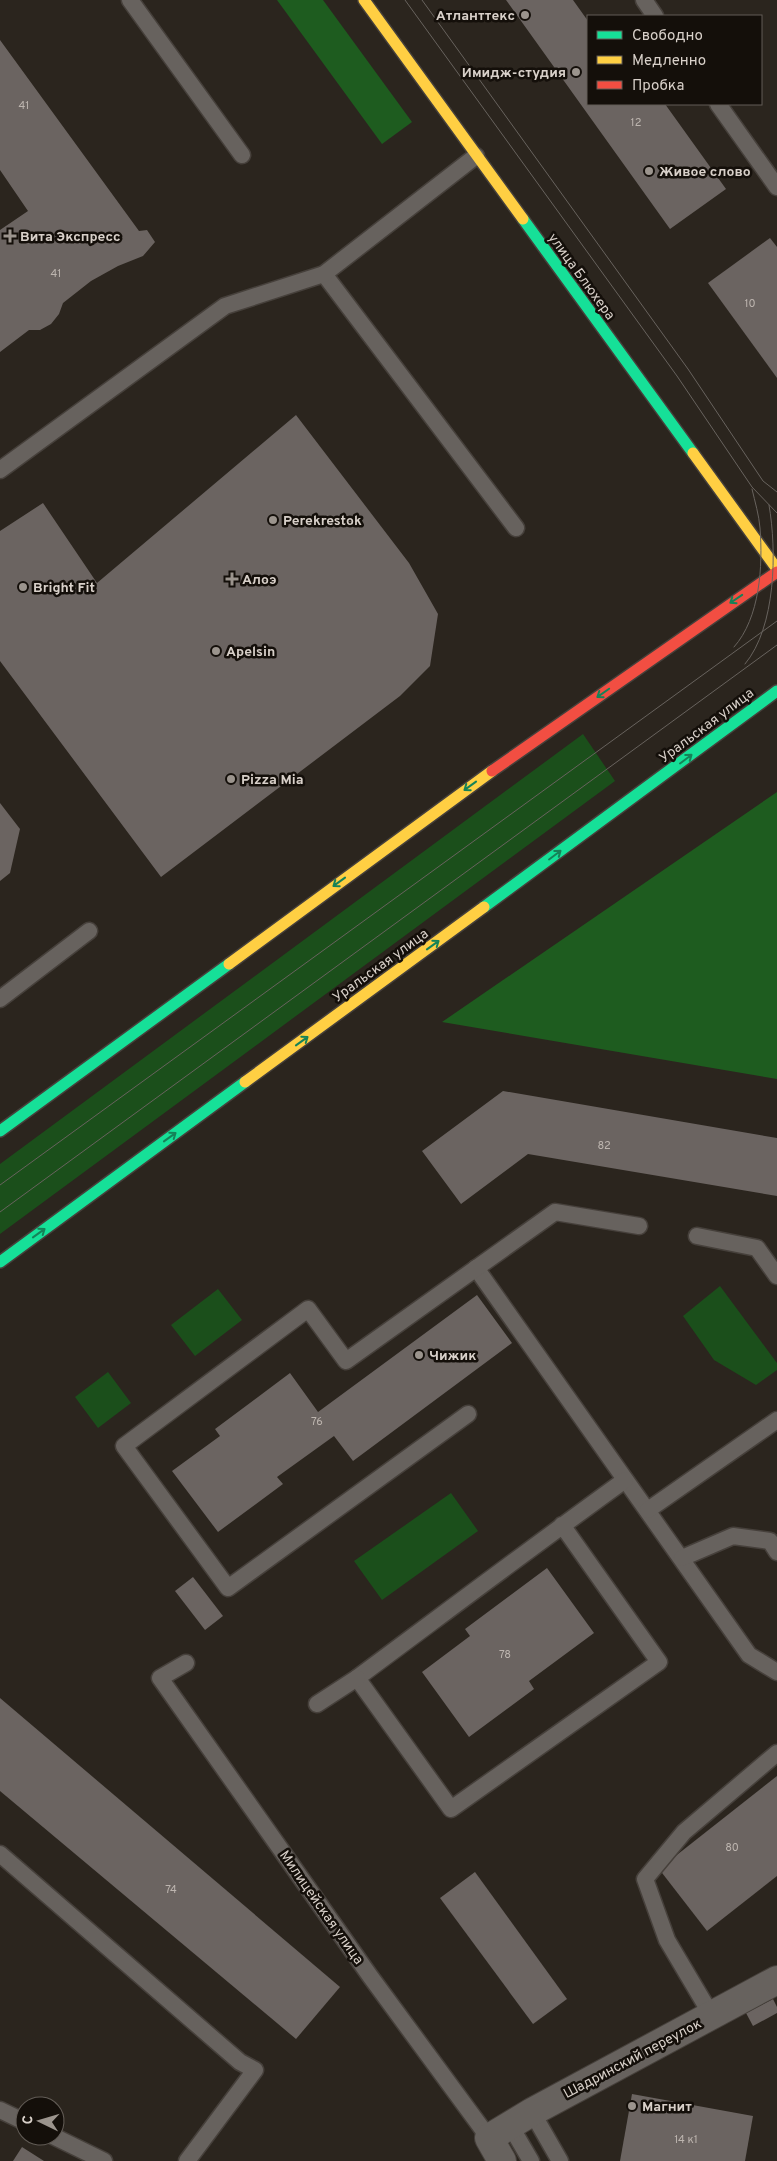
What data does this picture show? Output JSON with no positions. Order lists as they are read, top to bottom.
{
  "streets": {
    "main road": ["улица Блюхера", "Уральская улица"],
    "street": ["Шадринский переулок"],
    "lane": ["Милицейская улица"]
  },
  "crossings": [
    ["Милицейская улица", "Шадринский переулок"]
  ],
  "one_way": ["Уральская улица"],
  "places": {
    "other": [
      "Атланттекс",
      "Имидж-студия",
      "Живое слово",
      "Perekrestok",
      "Bright Fit",
      "Apelsin",
      "Pizza Mia",
      "Чижик",
      "Магнит"
    ],
    "health": ["Вита Экспресс", "Алоэ"]
  },
  "house_numbers": [
    "41",
    "12",
    "41",
    "10",
    "82",
    "76",
    "78",
    "80",
    "74",
    "14 к1"
  ],
  "legend": ["Свободно", "Медленно", "Пробка"],
  "north": "left"
}
